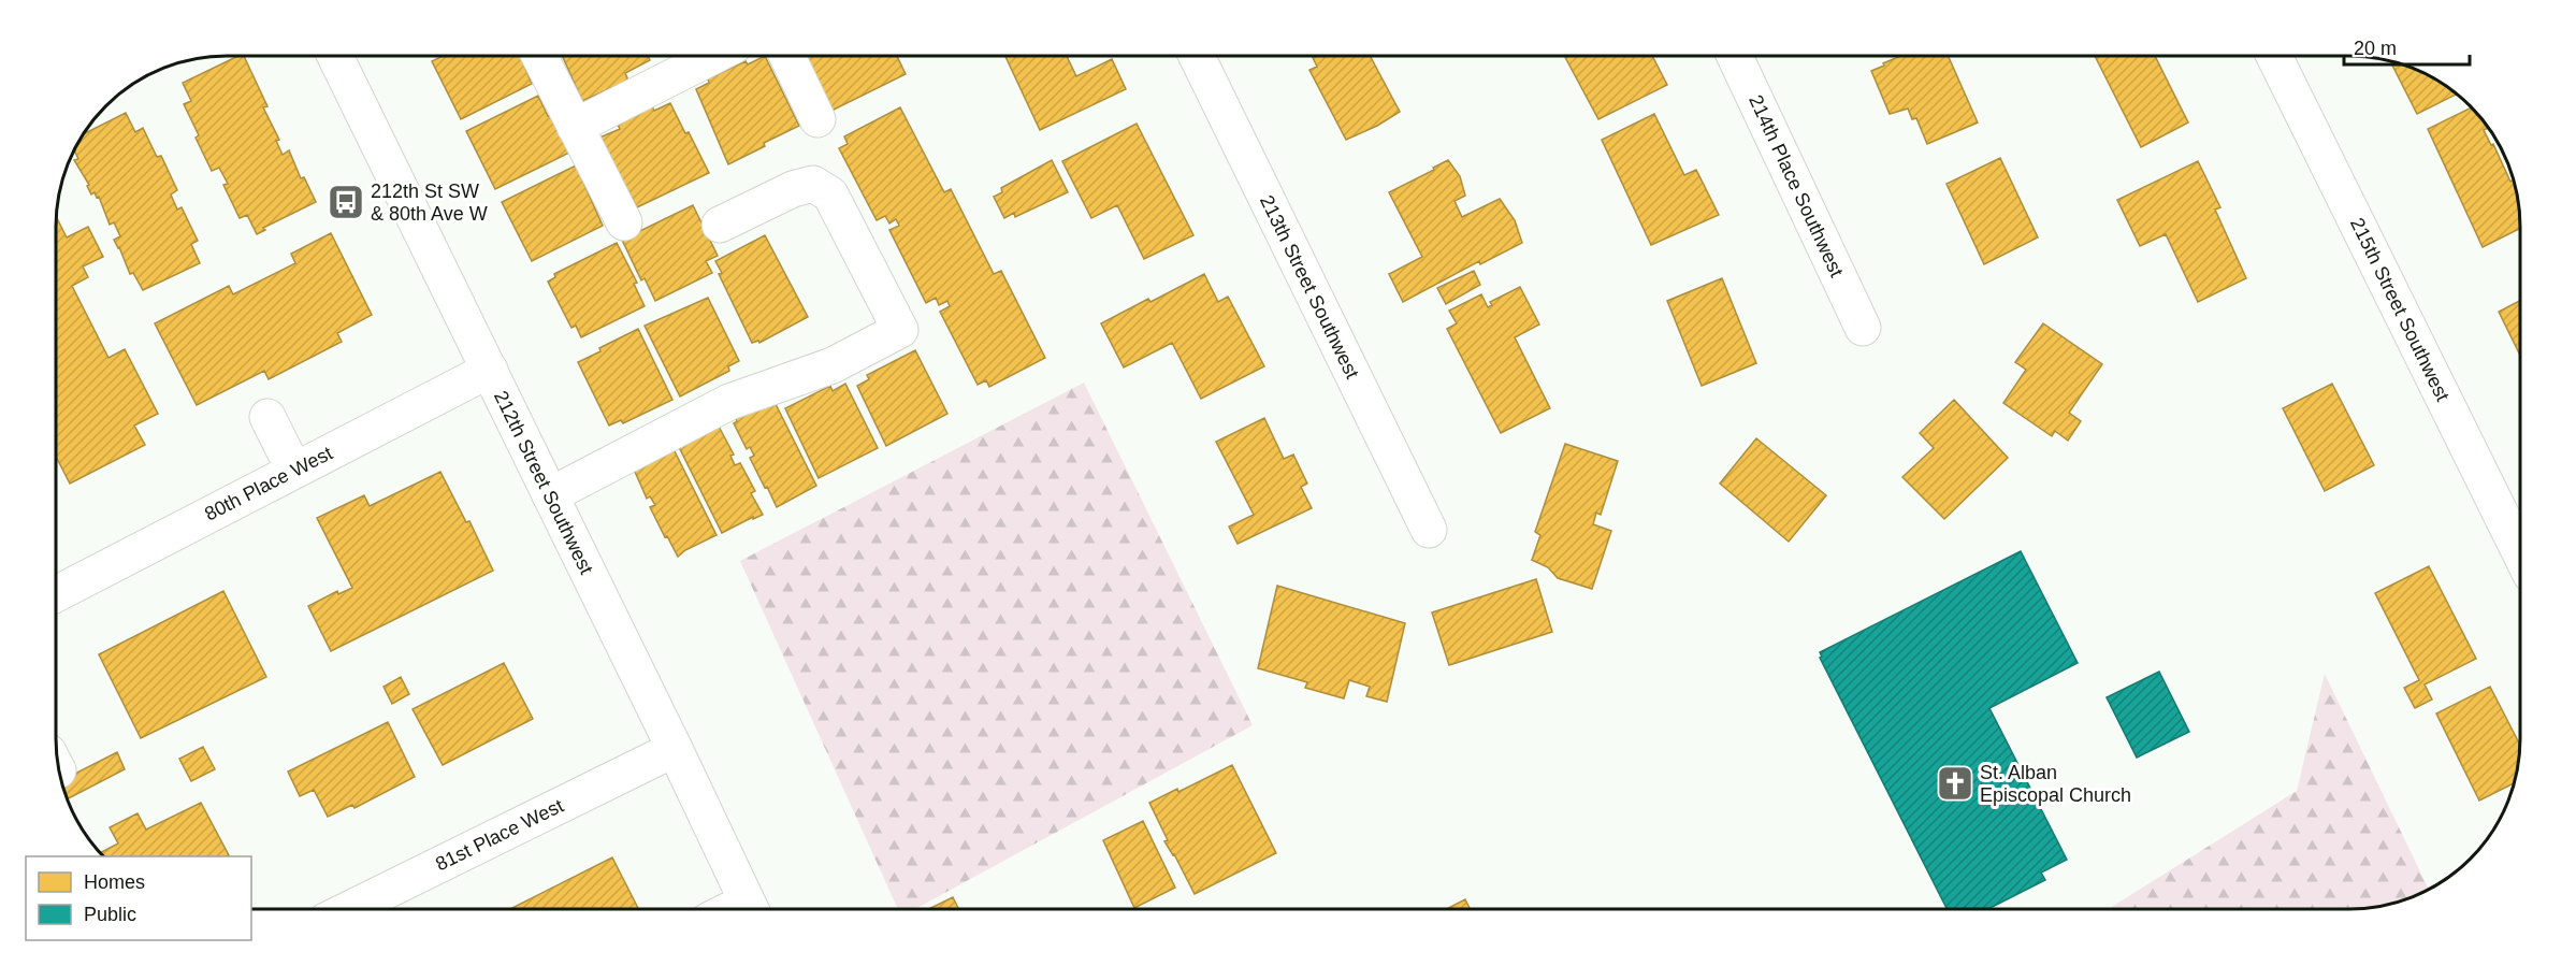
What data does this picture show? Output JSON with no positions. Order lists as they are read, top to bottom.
{
  "streets": {
    "street": [
      "214th Place Southwest",
      "213th Street Southwest",
      "215th Street Southwest",
      "212th Street Southwest",
      "80th Place West",
      "81st Place West"
    ]
  },
  "crossings": [
    ["212th Street Southwest", "80th Place West"],
    ["212th Street Southwest", "81st Place West"]
  ],
  "places": {
    "bus stop": ["212th St SW & 80th Ave W"],
    "church": ["St. Alban Episcopal Church"]
  },
  "legend": ["Homes", "Public"],
  "scale_bar": "20 m"
}
